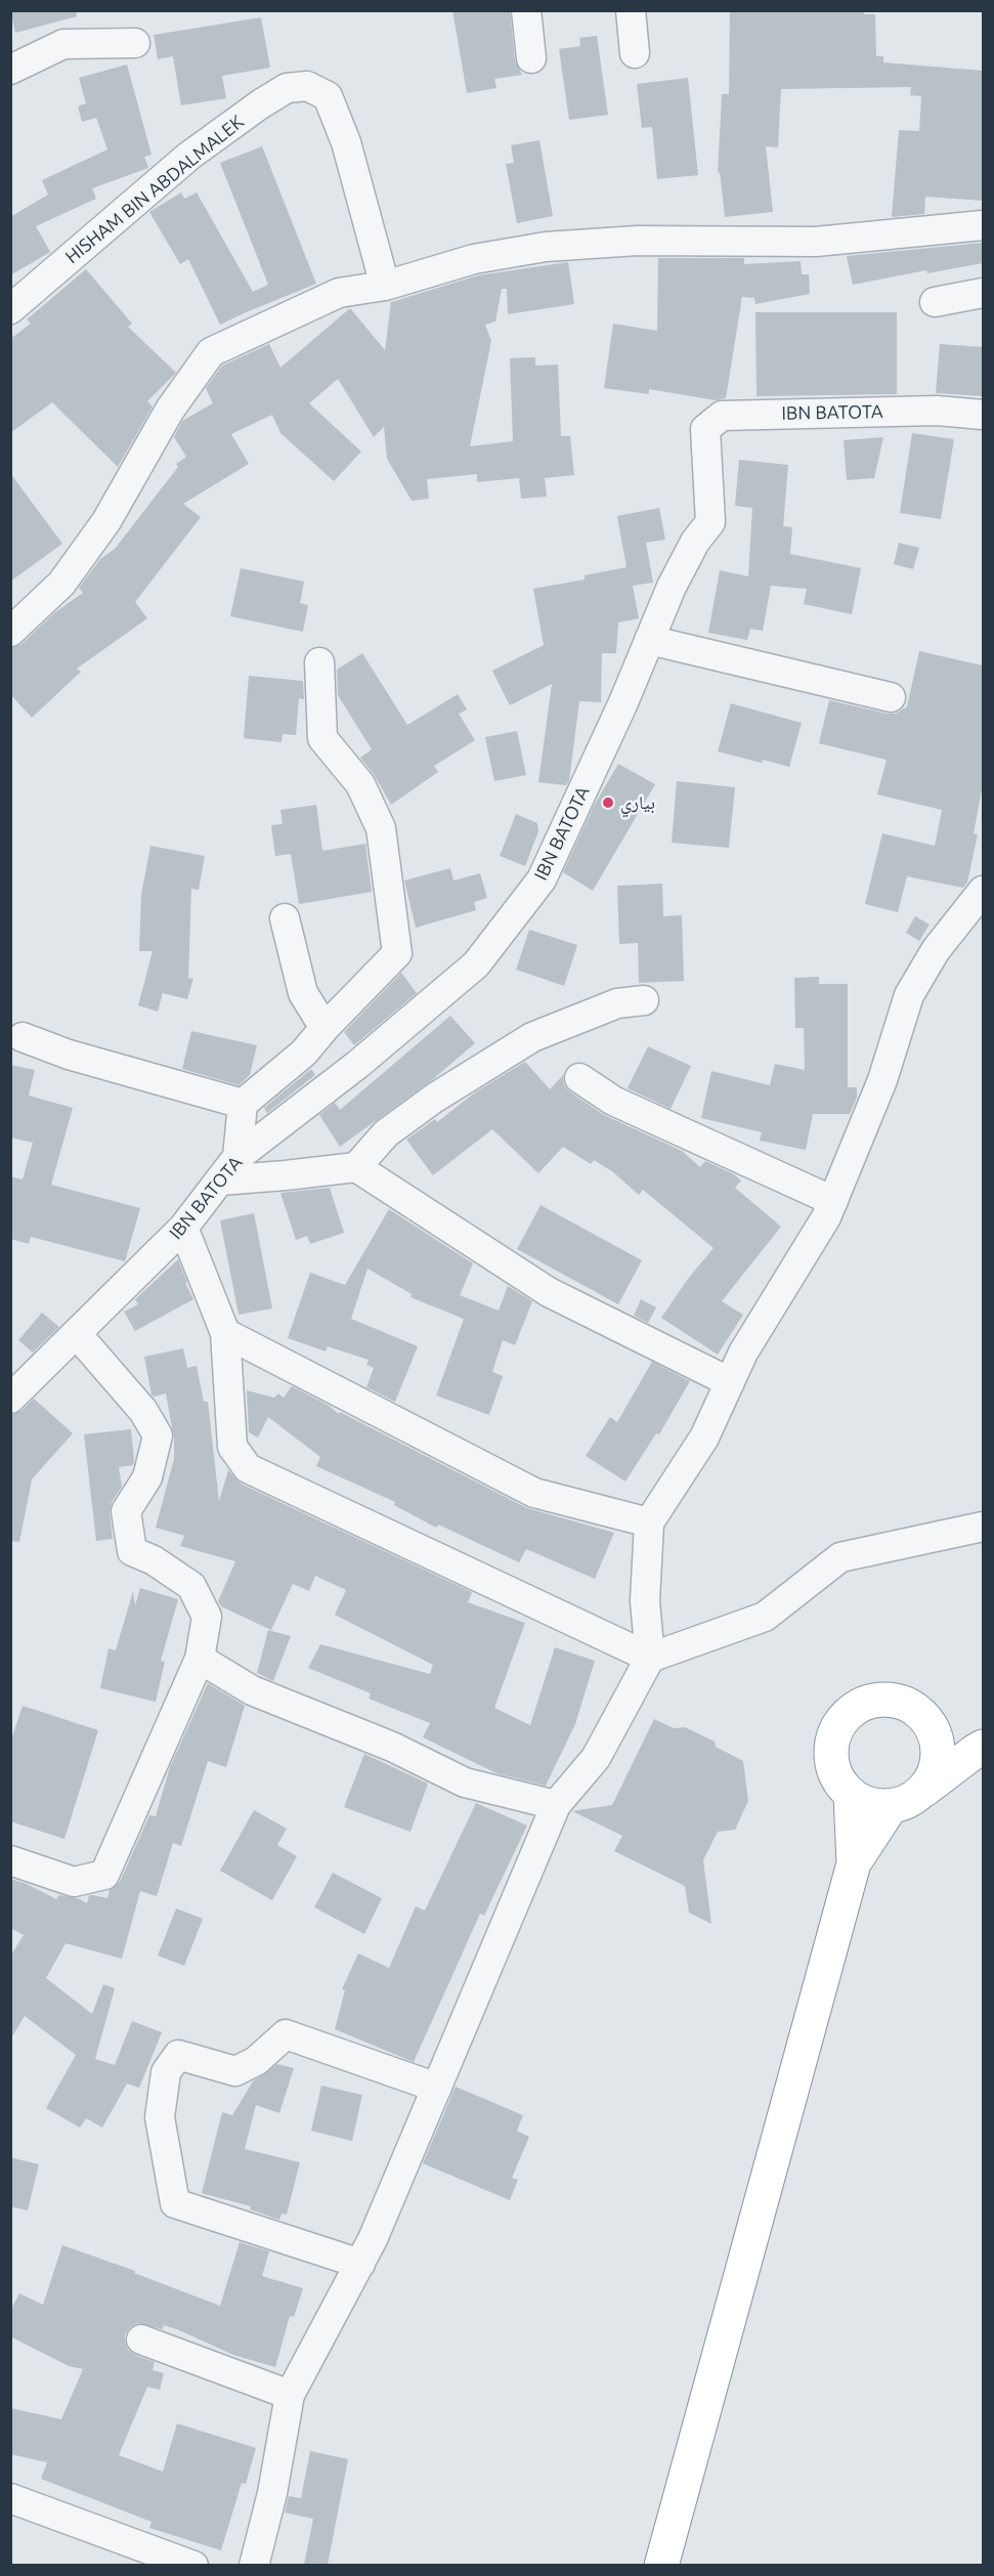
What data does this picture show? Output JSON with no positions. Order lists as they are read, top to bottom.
{
  "streets": {
    "street": ["HISHAM BIN ABDALMALEK", "IBN BATOTA"]
  },
  "places": ["بياري"]
}
